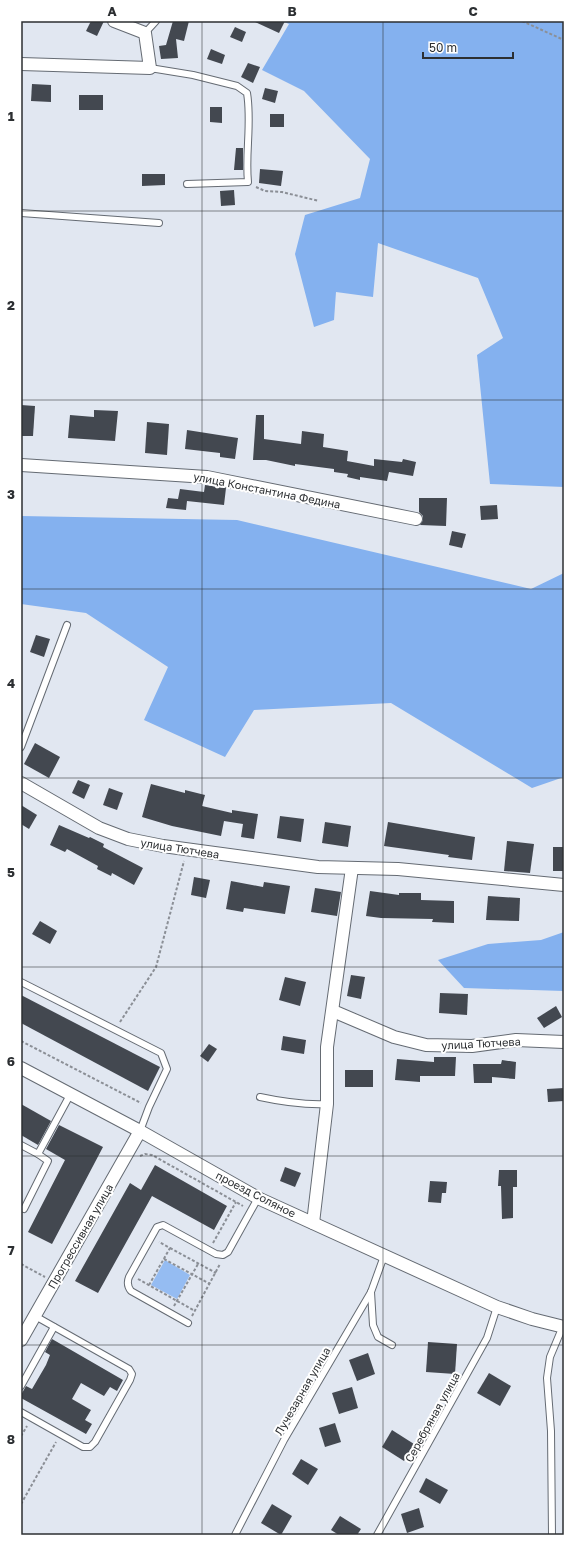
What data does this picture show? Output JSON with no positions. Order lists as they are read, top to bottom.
{
  "streets": {
    "street": [
      "улица Константина Федина",
      "улица Тютчева",
      "проезд Соляное",
      "Прогрессивная улица"
    ],
    "lane": ["Лучезарная улица", "Серебряная улица"]
  },
  "crossings": [
    ["проезд Соляное", "Прогрессивная улица"],
    ["проезд Соляное", "Лучезарная улица"],
    ["проезд Соляное", "Серебряная улица"]
  ],
  "scale_bar": "50 m",
  "grid": {
    "columns": ["A", "B", "C"],
    "rows": [
      "1",
      "2",
      "3",
      "4",
      "5",
      "6",
      "7",
      "8"
    ]
  }
}
